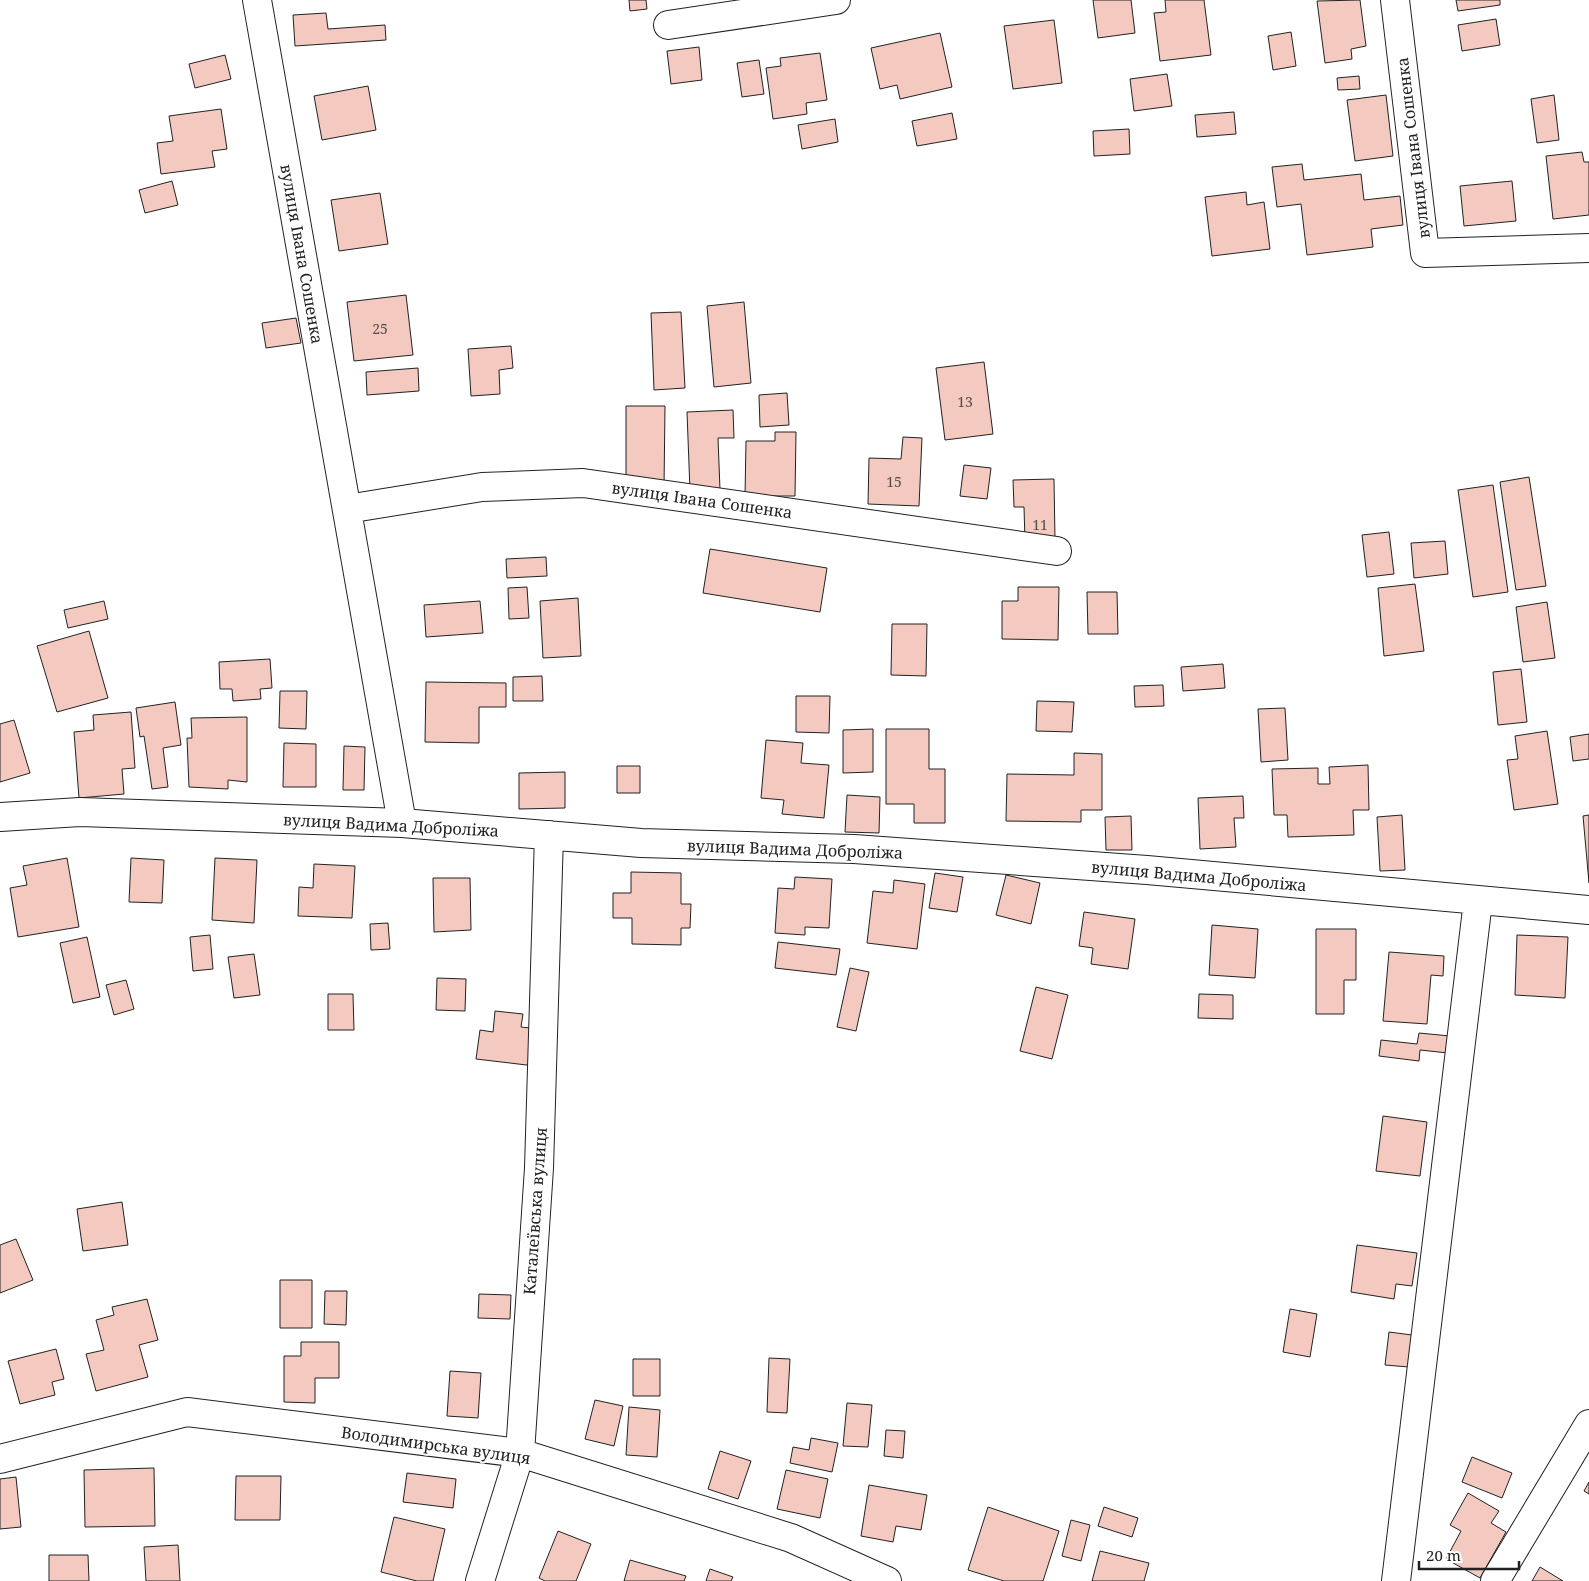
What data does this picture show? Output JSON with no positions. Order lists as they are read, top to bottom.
{
  "streets": {
    "street": [
      "вулиця Івана Сошенка",
      "вулиця Вадима Доброліжа",
      "Каталеївська вулиця",
      "Володимирська вулиця"
    ]
  },
  "crossings": [
    ["вулиця Івана Сошенка", "вулиця Вадима Доброліжа"],
    ["вулиця Вадима Доброліжа", "Каталеївська вулиця"],
    ["Каталеївська вулиця", "Володимирська вулиця"]
  ],
  "house_numbers": [
    "25",
    "13",
    "15",
    "11"
  ],
  "scale_bar": "20 m"
}
